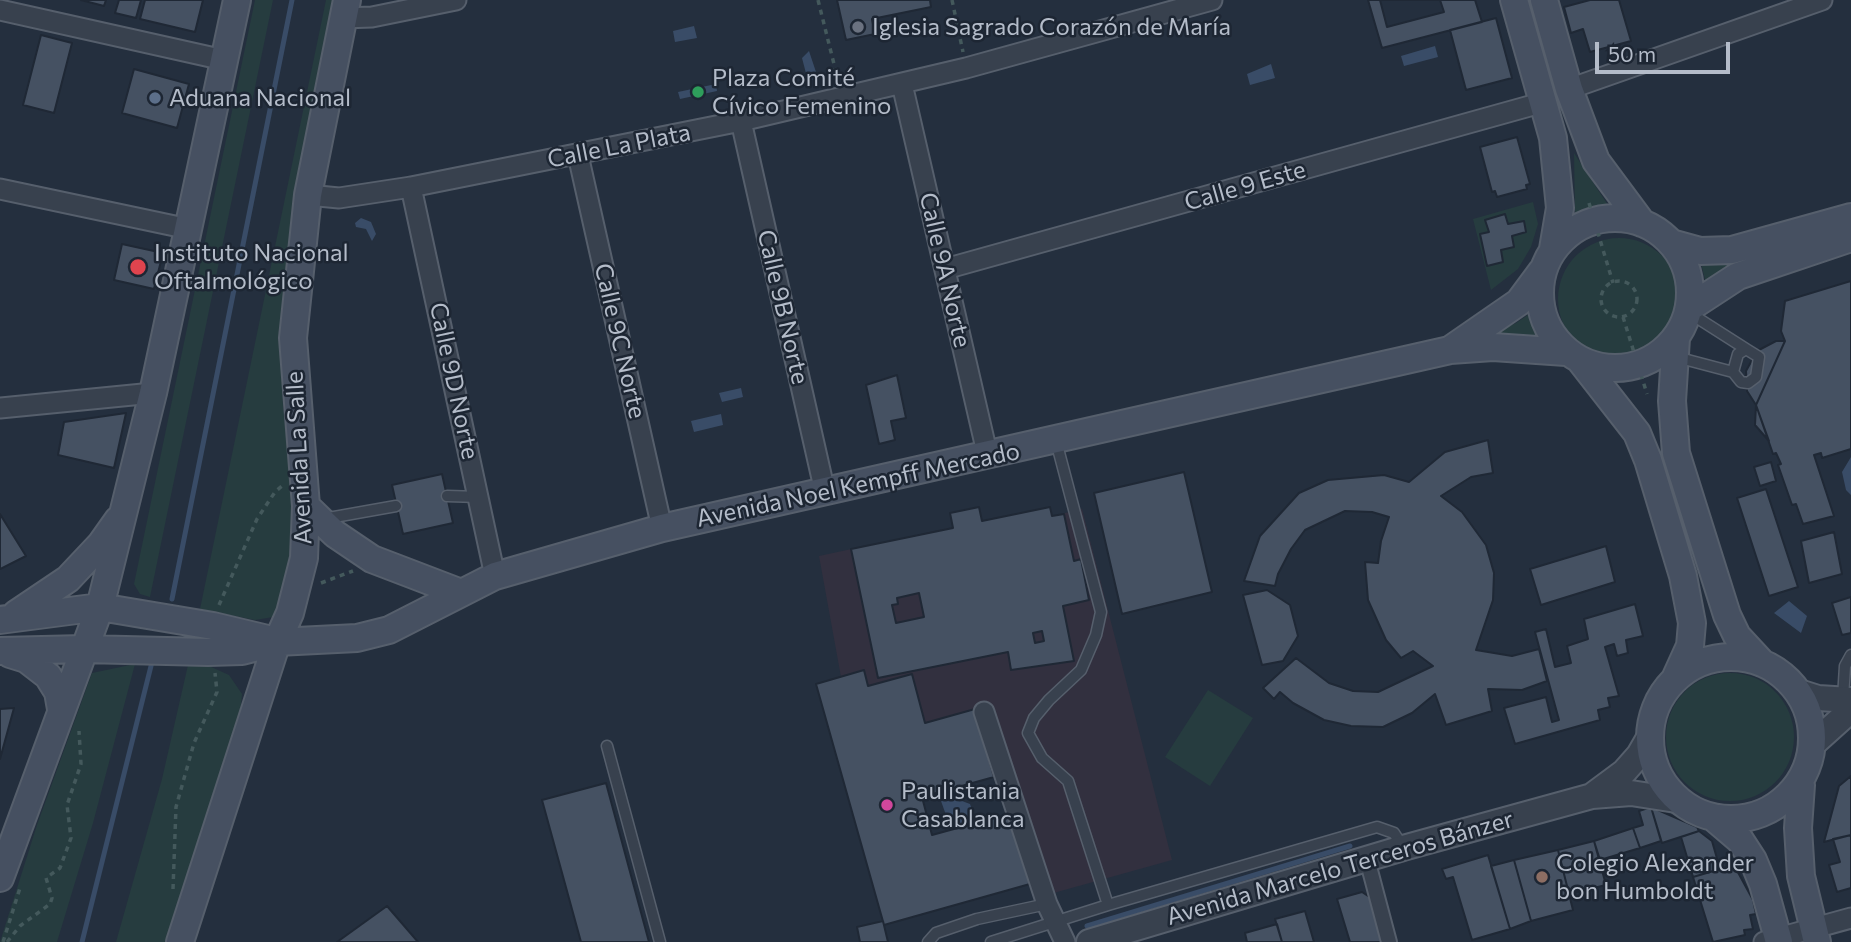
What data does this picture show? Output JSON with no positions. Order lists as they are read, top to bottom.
{
  "streets": {
    "main road": ["Avenida La Salle", "Avenida Noel Kempff Mercado"],
    "street": [
      "Calle La Plata",
      "Calle 9 Este",
      "Calle 9A Norte",
      "Calle 9B Norte",
      "Calle 9C Norte",
      "Calle 9D Norte",
      "Avenida Marcelo Terceros Bánzer"
    ]
  },
  "crossings": [
    ["Calle La Plata", "Calle 9A Norte"],
    ["Calle La Plata", "Calle 9B Norte"],
    ["Calle La Plata", "Calle 9C Norte"],
    ["Calle La Plata", "Calle 9D Norte"],
    ["Calle La Plata", "Avenida La Salle"],
    ["Calle 9 Este", "Calle 9A Norte"],
    ["Calle 9A Norte", "Avenida Noel Kempff Mercado"],
    ["Calle 9B Norte", "Avenida Noel Kempff Mercado"],
    ["Calle 9C Norte", "Avenida Noel Kempff Mercado"],
    ["Calle 9D Norte", "Avenida Noel Kempff Mercado"],
    ["Avenida La Salle", "Avenida Noel Kempff Mercado"]
  ],
  "places": [
    "Iglesia Sagrado Corazón de María",
    "Plaza Comité Cívico Femenino",
    "Aduana Nacional",
    "Instituto Nacional Oftalmológico",
    "Paulistania Casablanca",
    "Colegio Alexander bon Humboldt"
  ],
  "scale_bar": "50 m"
}
